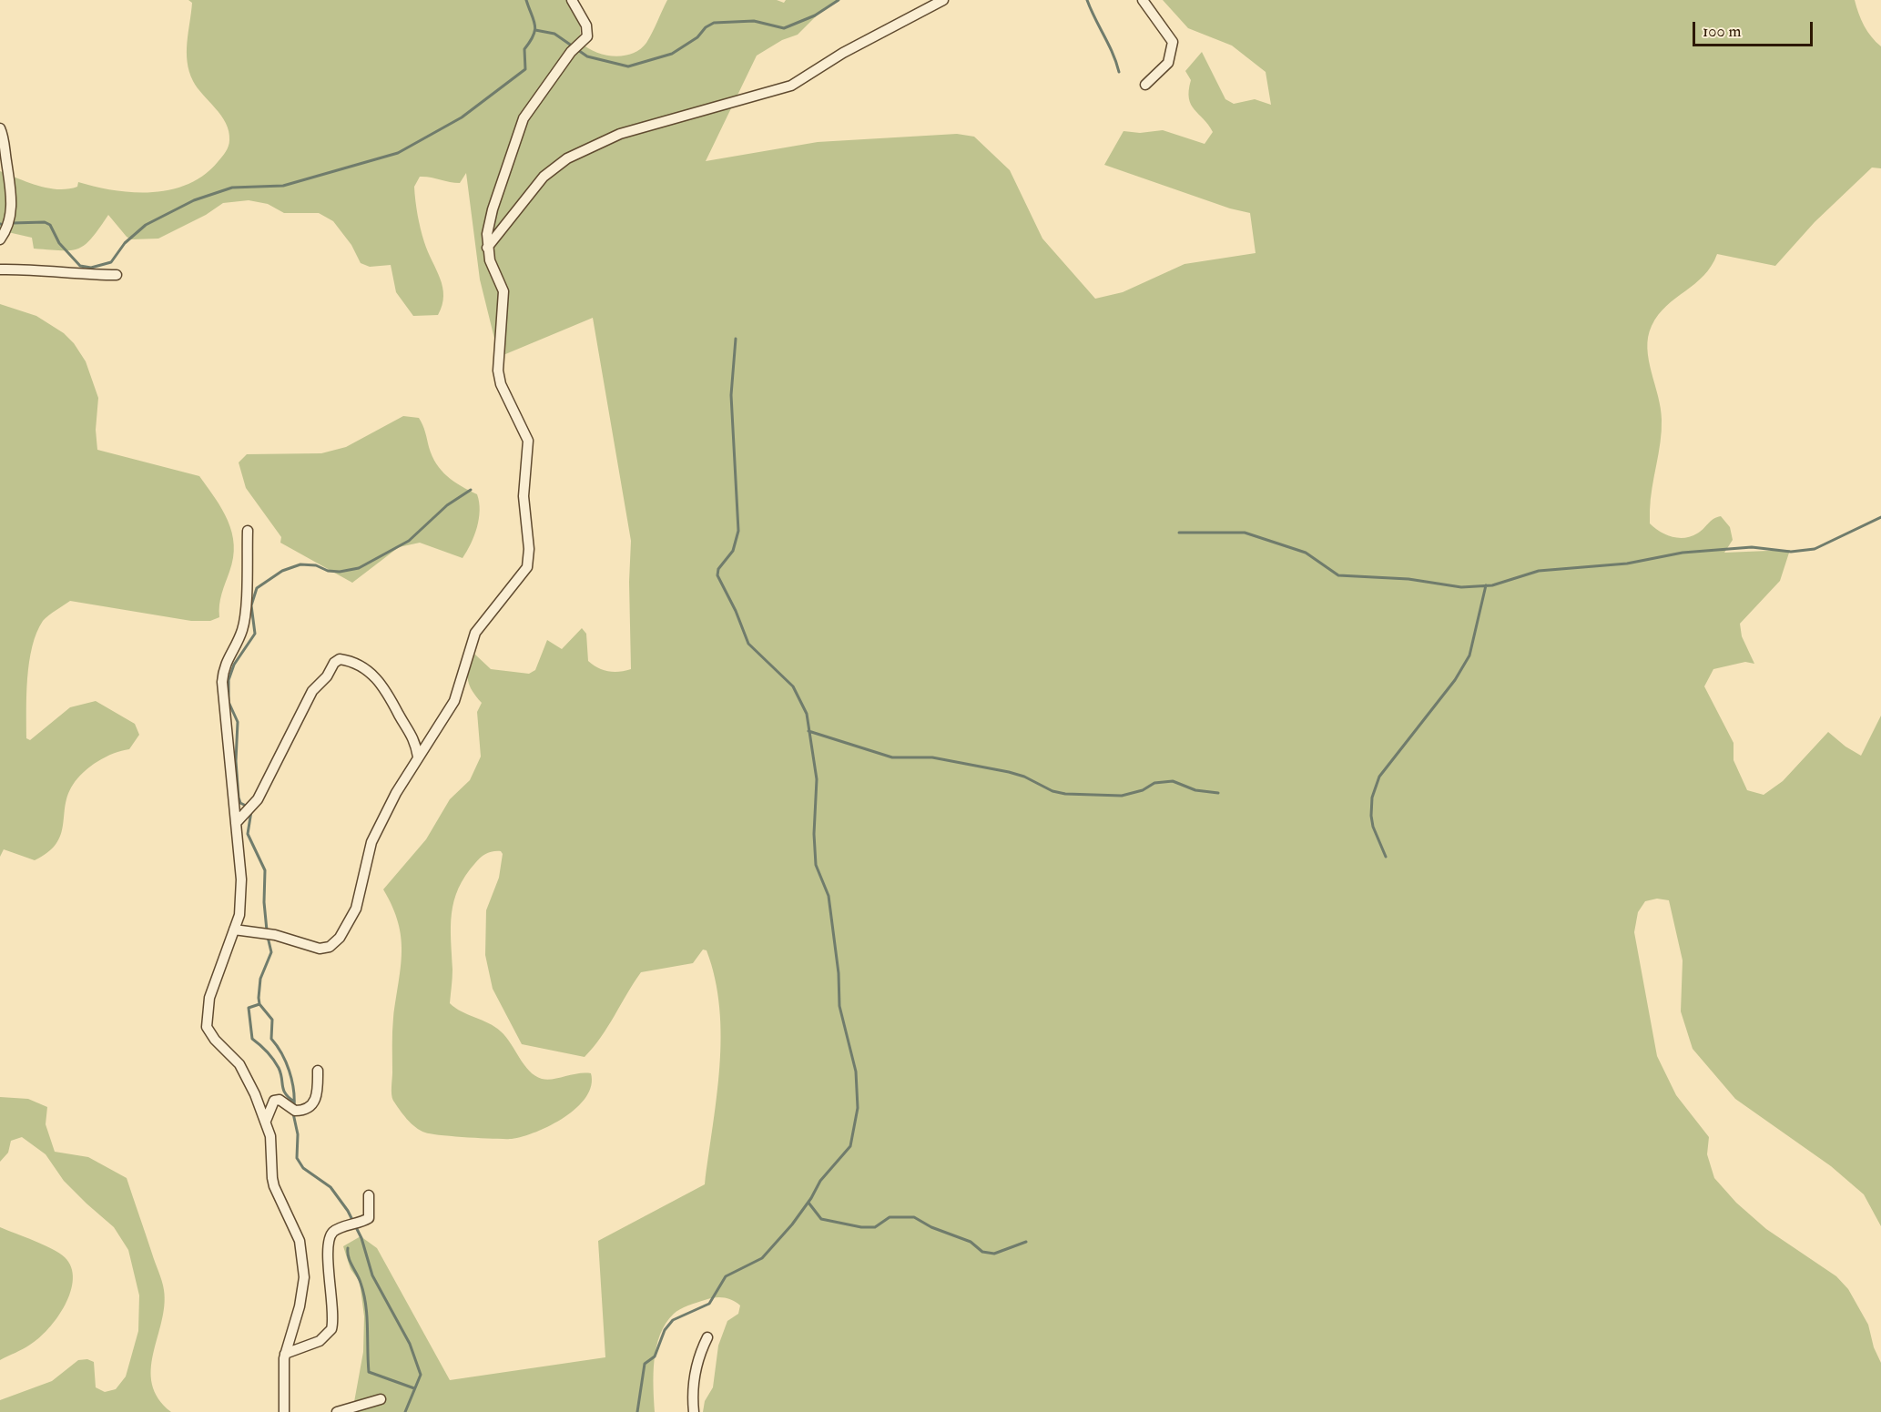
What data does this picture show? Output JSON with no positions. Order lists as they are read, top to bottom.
{
  "scale_bar": "100 m"
}
